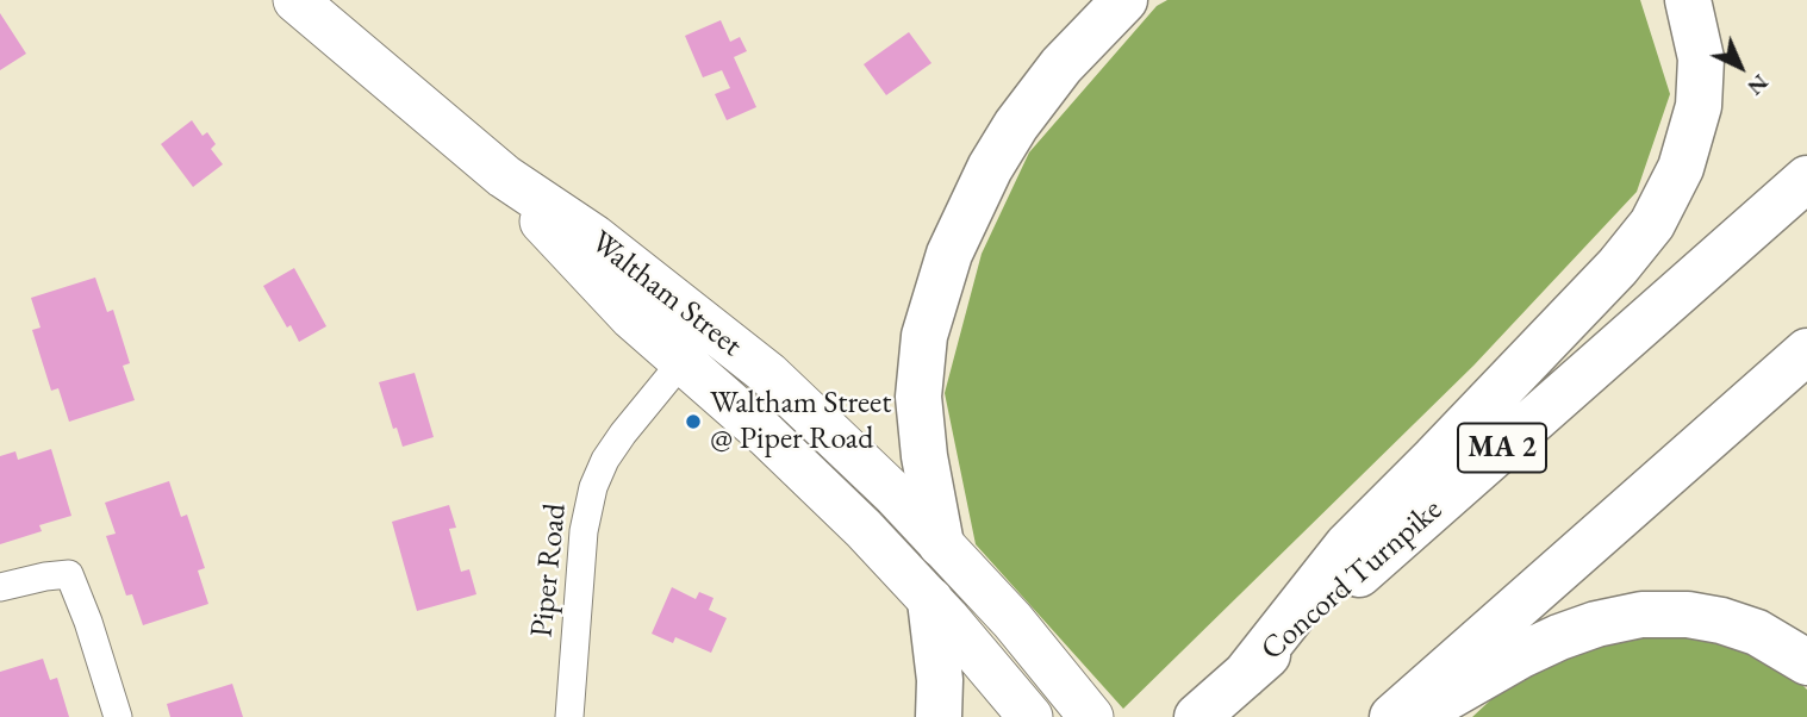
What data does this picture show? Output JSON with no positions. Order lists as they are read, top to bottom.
{
  "streets": {
    "highway": ["MA 2", "Concord Turnpike"],
    "main road": ["Waltham Street"],
    "street": ["Piper Road"]
  },
  "crossings": [
    ["Waltham Street", "Piper Road"]
  ],
  "places": ["Waltham Street @ Piper Road"],
  "north": "bottom right"
}
